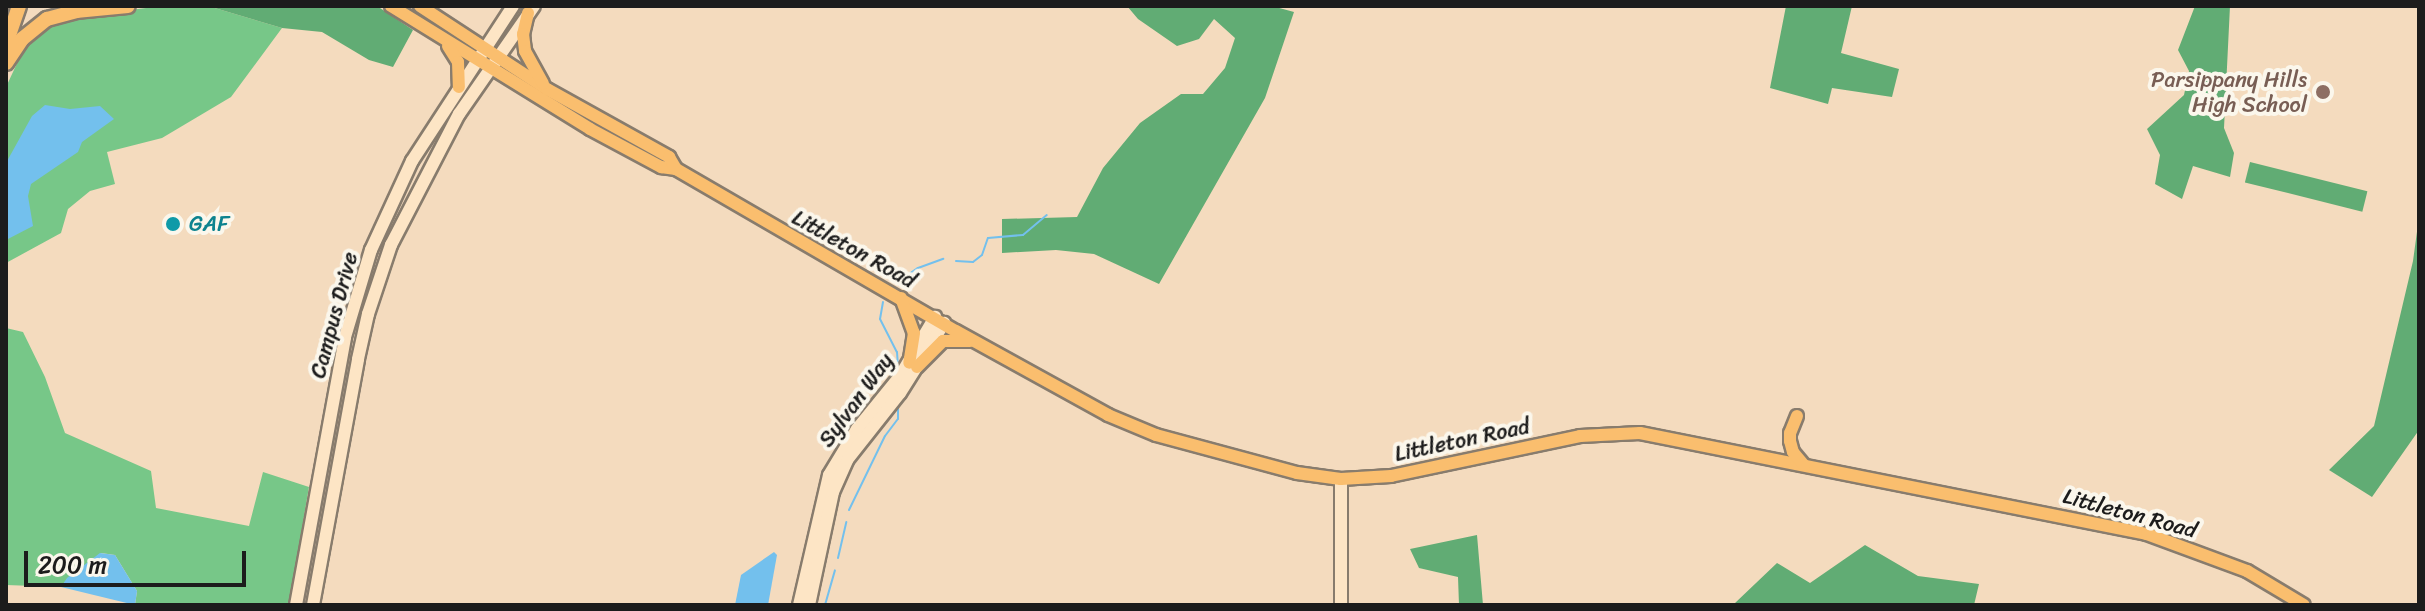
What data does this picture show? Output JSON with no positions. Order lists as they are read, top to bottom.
{
  "streets": {
    "main road": ["Littleton Road"],
    "street": ["Campus Drive", "Sylvan Way"]
  },
  "crossings": [
    ["Littleton Road", "Campus Drive"],
    ["Littleton Road", "Sylvan Way"]
  ],
  "places": ["Parsippany Hills High School", "GAF"],
  "scale_bar": "200 m"
}
